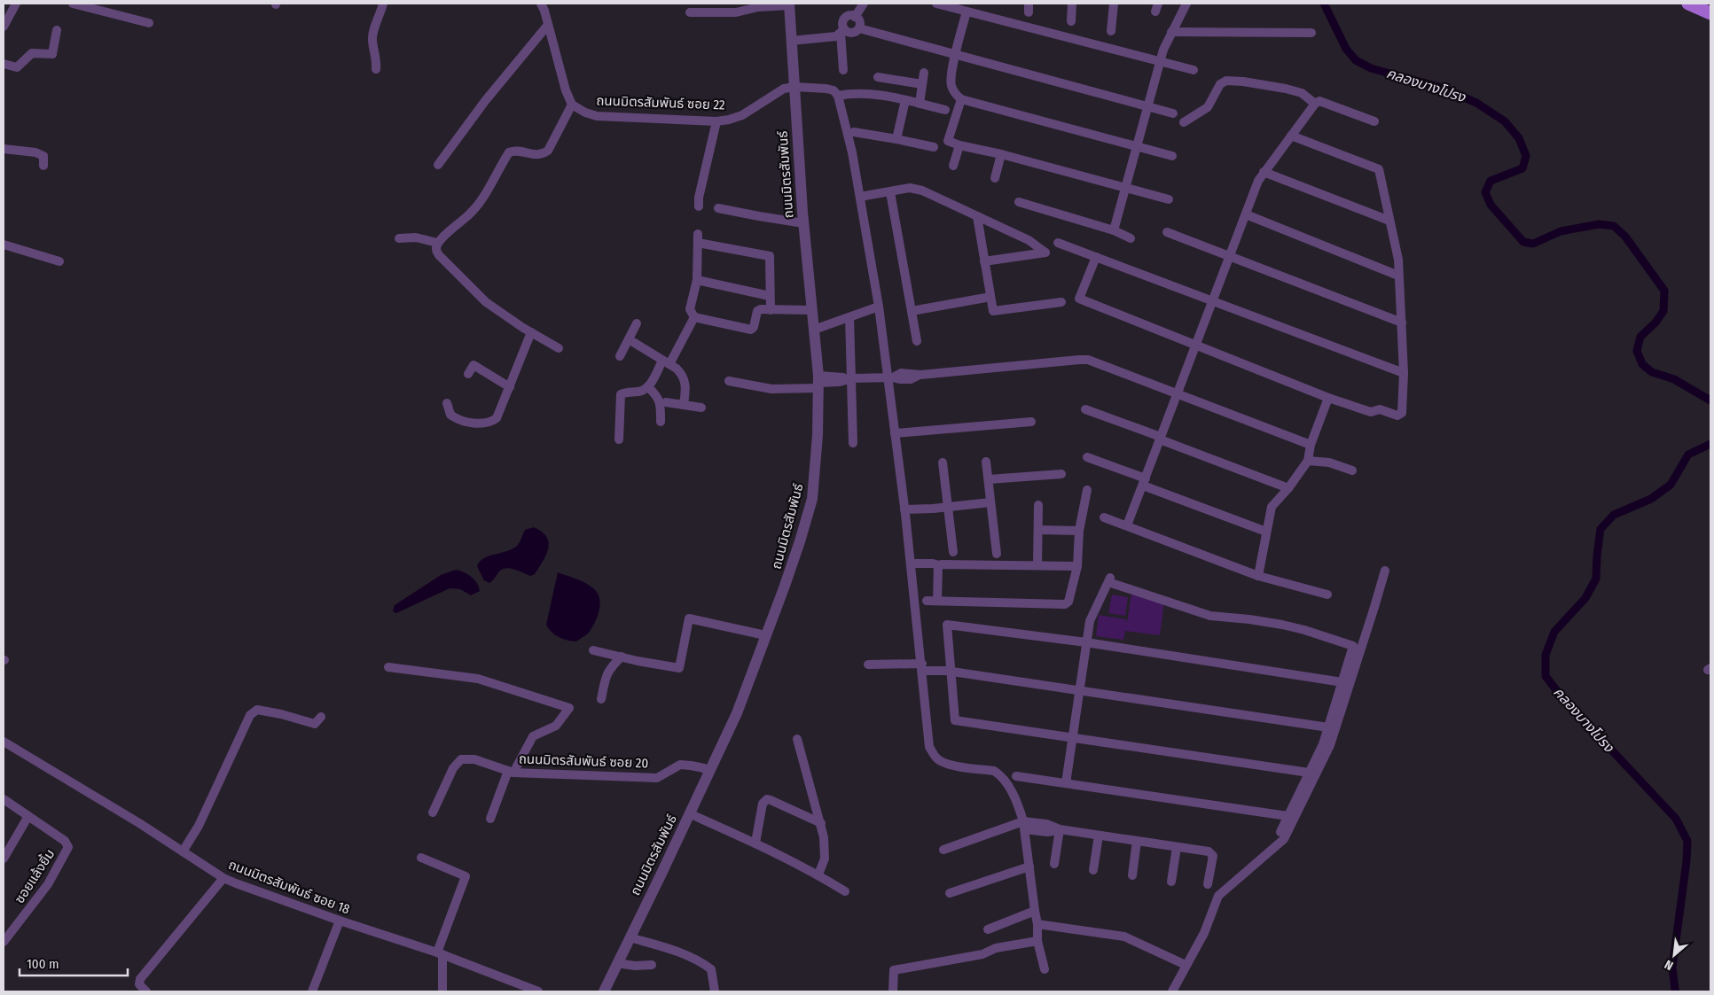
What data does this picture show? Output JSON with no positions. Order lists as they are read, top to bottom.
{
  "streets": {
    "street": [
      "ถนนมิตรสัมพันธ์ ซอย 22",
      "ถนนมิตรสัมพันธ์",
      "ถนนมิตรสัมพันธ์ ซอย 20",
      "ซอยแล้งยิ้ม",
      "ถนนมิตรสัมพันธ์ ซอย 18"
    ]
  },
  "crossings": [
    ["ถนนมิตรสัมพันธ์ ซอย 22", "ถนนมิตรสัมพันธ์"],
    ["ถนนมิตรสัมพันธ์", "ถนนมิตรสัมพันธ์ ซอย 20"]
  ],
  "water": ["คลองบางโปรง"],
  "scale_bar": "100 m",
  "north": "bottom left"
}
